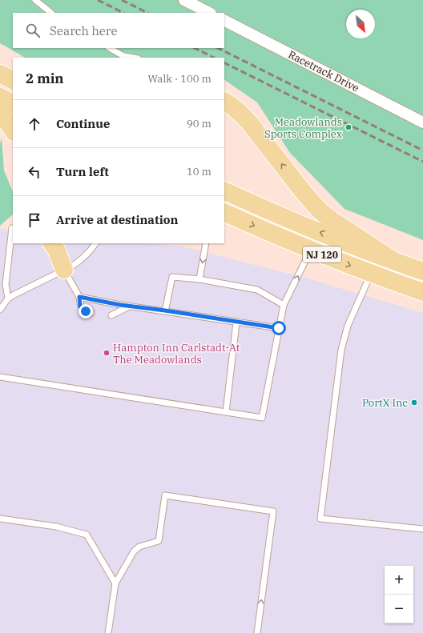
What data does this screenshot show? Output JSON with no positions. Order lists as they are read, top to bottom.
{
  "streets": {
    "main road": ["NJ 120"],
    "street": ["Racetrack Drive"]
  },
  "places": ["Meadowlands Sports Complex", "Hampton Inn Carlstadt-At The Meadowlands", "PortX Inc"],
  "north": "bottom right",
  "page": {
    "search": "Search here",
    "heading": ["2 min", "Walk · 100 m"],
    "list": [
      ["Continue", "90 m"],
      ["Turn left", "10 m"],
      "Arrive at destination"
    ],
    "map_buttons": ["+", "−"]
  }
}
